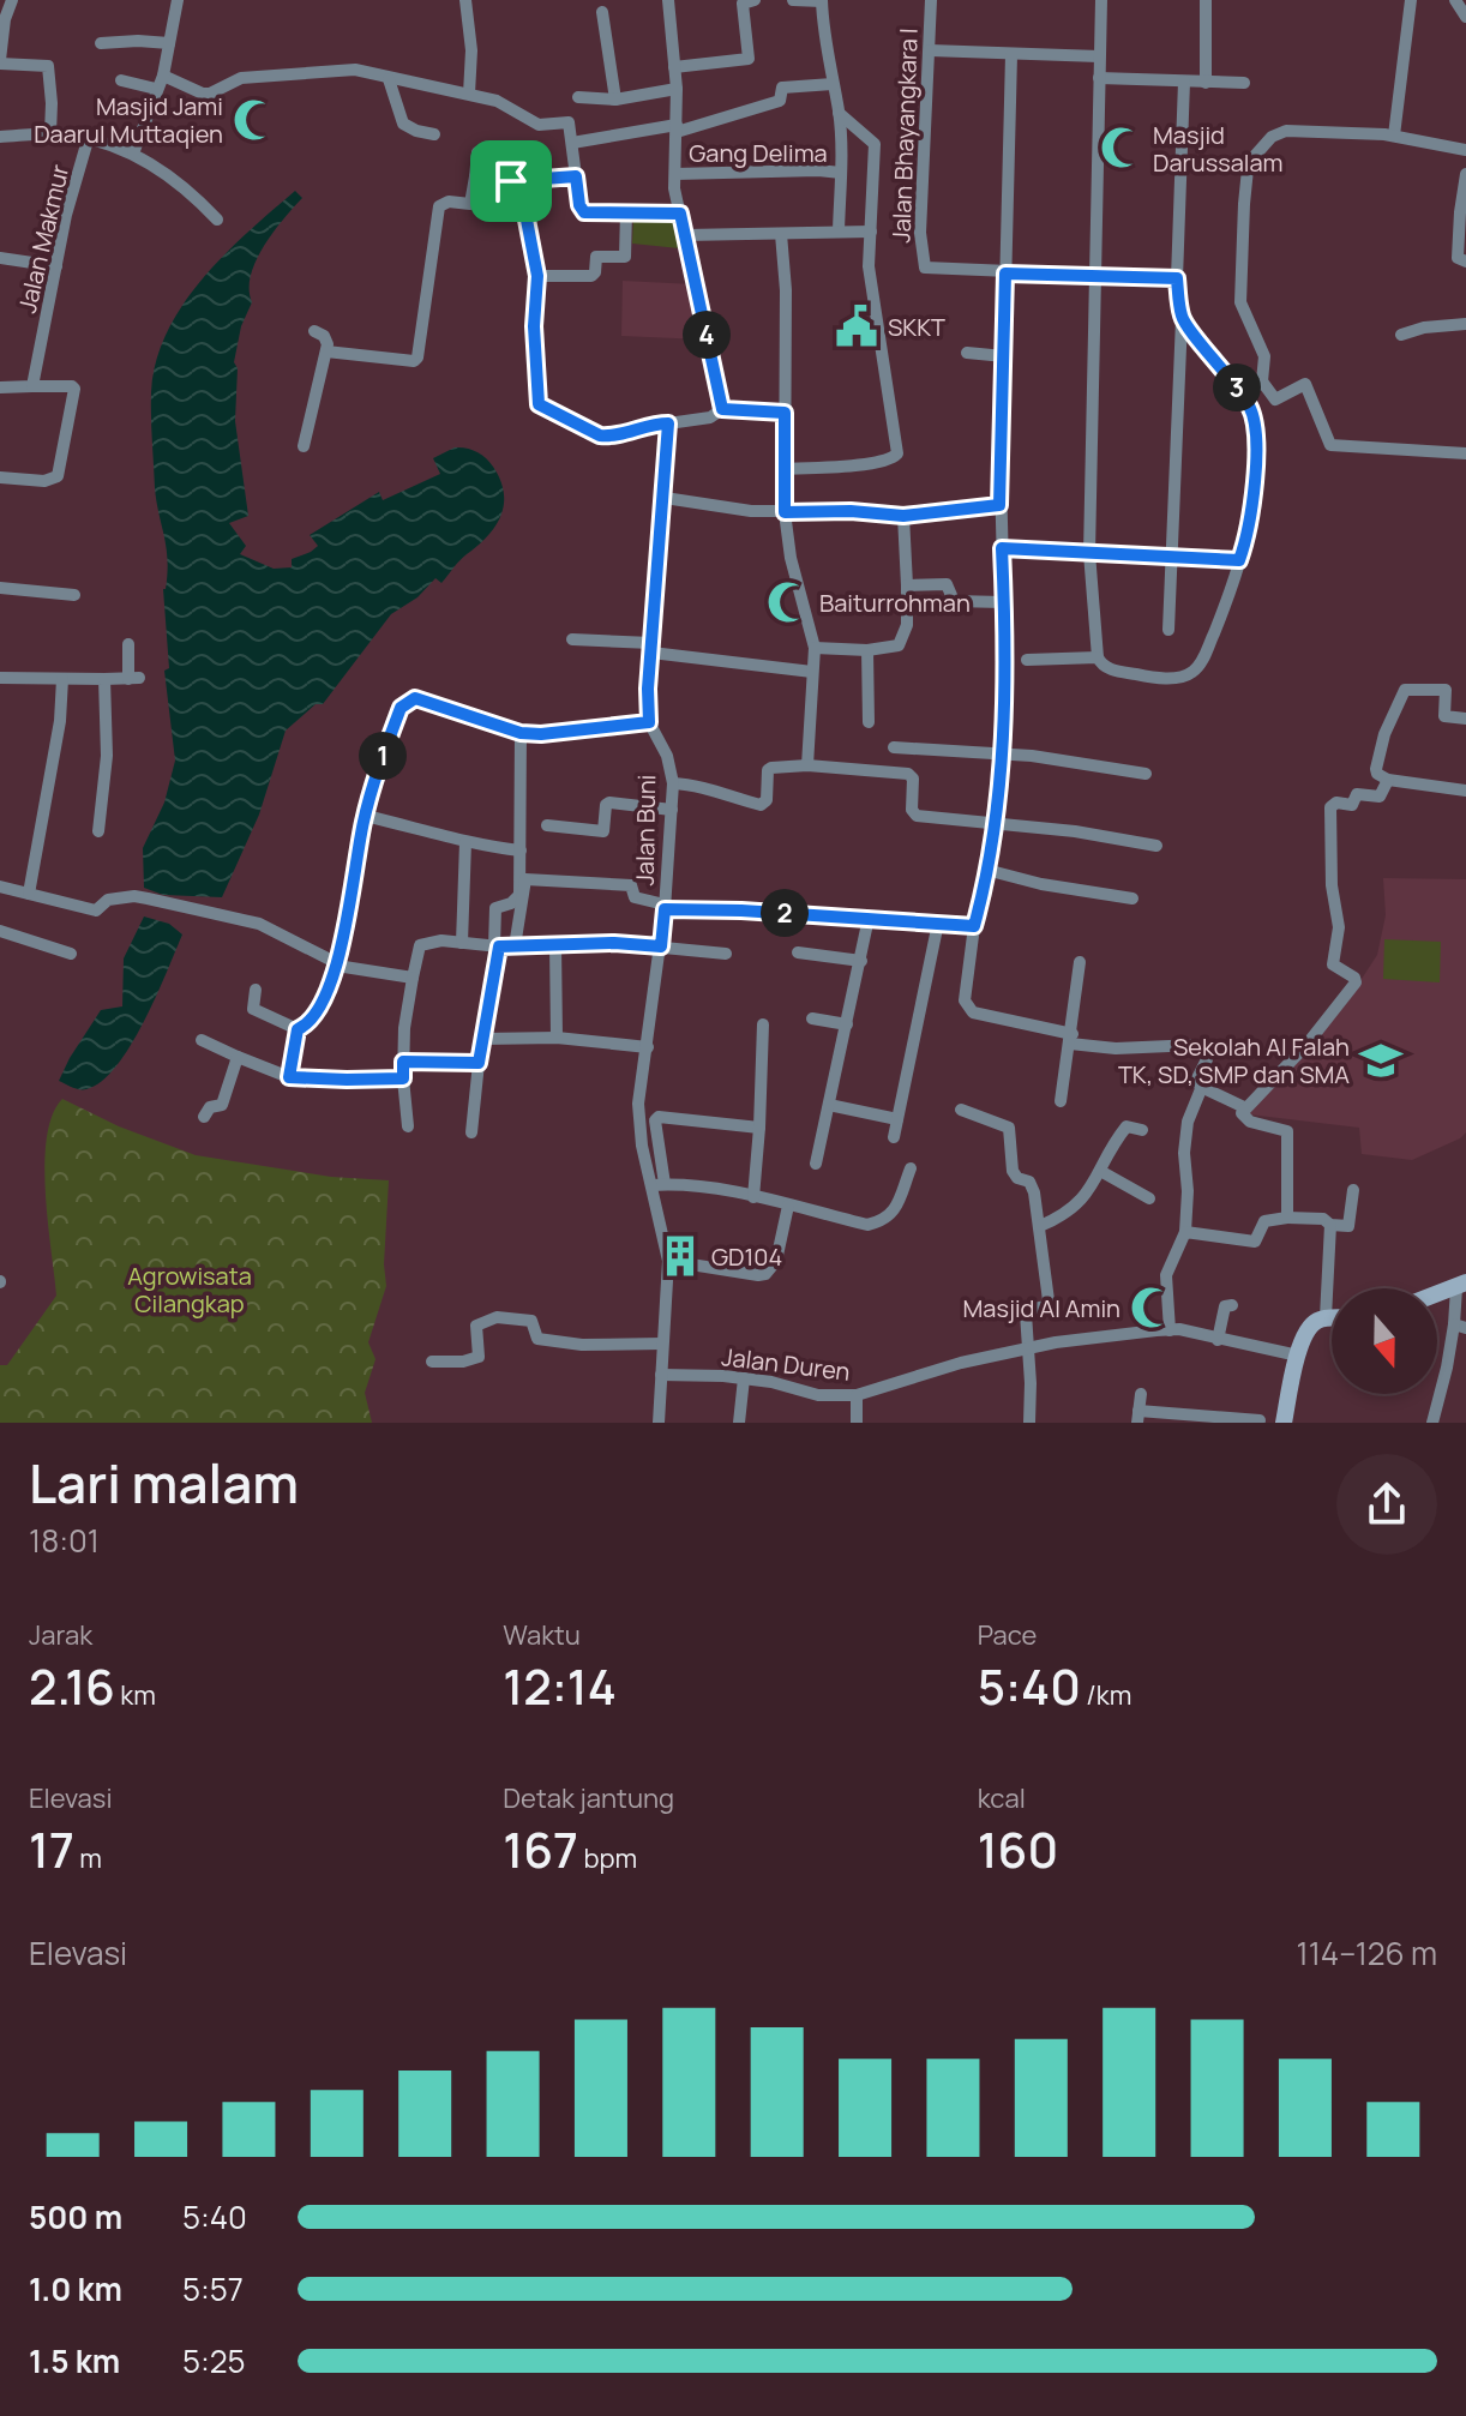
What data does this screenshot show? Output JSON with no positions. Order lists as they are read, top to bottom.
{
  "streets": {
    "street": [
      "Jalan Bhayangkara I",
      "Gang Delima",
      "Jalan Makmur",
      "Jalan Buni",
      "Jalan Duren"
    ]
  },
  "crossings": [
    ["Jalan Buni", "Jalan Duren"]
  ],
  "parks": ["Agrowisata Cilangkap"],
  "places": {
    "mosque": [
      "Masjid Jami Daarul Muttaqien",
      "Masjid Darussalam",
      "Baiturrohman",
      "Masjid Al Amin"
    ],
    "public building": ["SKKT"],
    "school or university": ["Sekolah Al Falah TK, SD, SMP dan SMA"],
    "building": ["GD104"]
  },
  "north": "bottom",
  "page": {
    "pins": [
      "4",
      "3",
      "1",
      "2"
    ],
    "heading": ["Lari malam", "18:01"],
    "stats": [
      ["Jarak", "2.16 km"],
      ["Waktu", "12:14"],
      ["Pace", "5:40 /km"],
      ["Elevasi", "17 m"],
      ["Detak jantung", "167 bpm"],
      ["kcal", "160"]
    ],
    "chart": ["Elevasi", "114–126 m"],
    "list": [
      {
        "name": "500 m",
        "note": "5:40"
      },
      {
        "name": "1.0 km",
        "note": "5:57"
      },
      {
        "name": "1.5 km",
        "note": "5:25"
      }
    ]
  }
}
